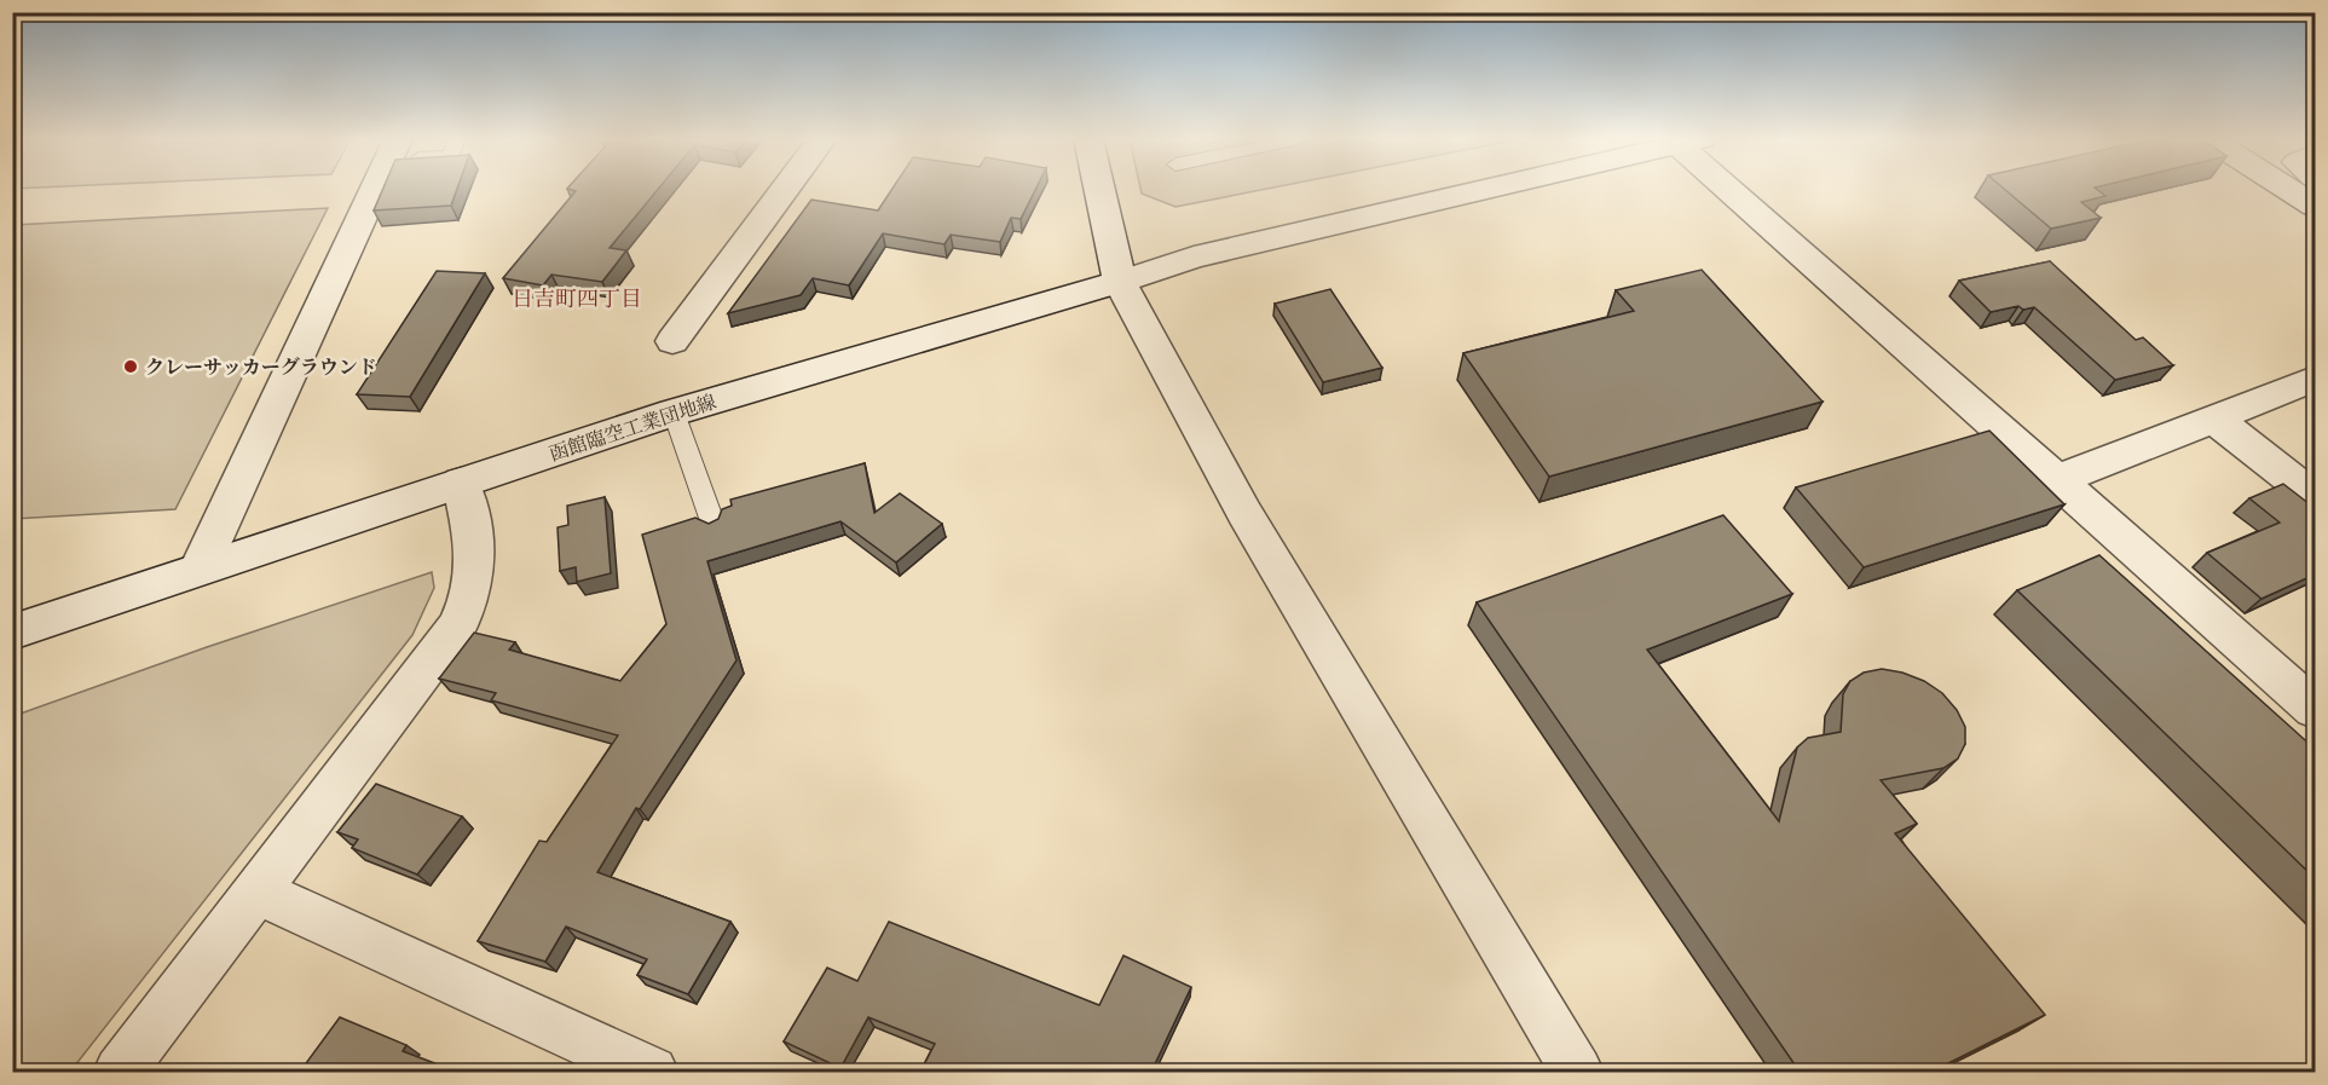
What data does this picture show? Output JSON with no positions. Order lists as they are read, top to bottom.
{
  "streets": {
    "street": ["函館臨空工業団地線"]
  },
  "districts": ["日吉町四丁目"],
  "places": ["クレーサッカーグラウンド"]
}
